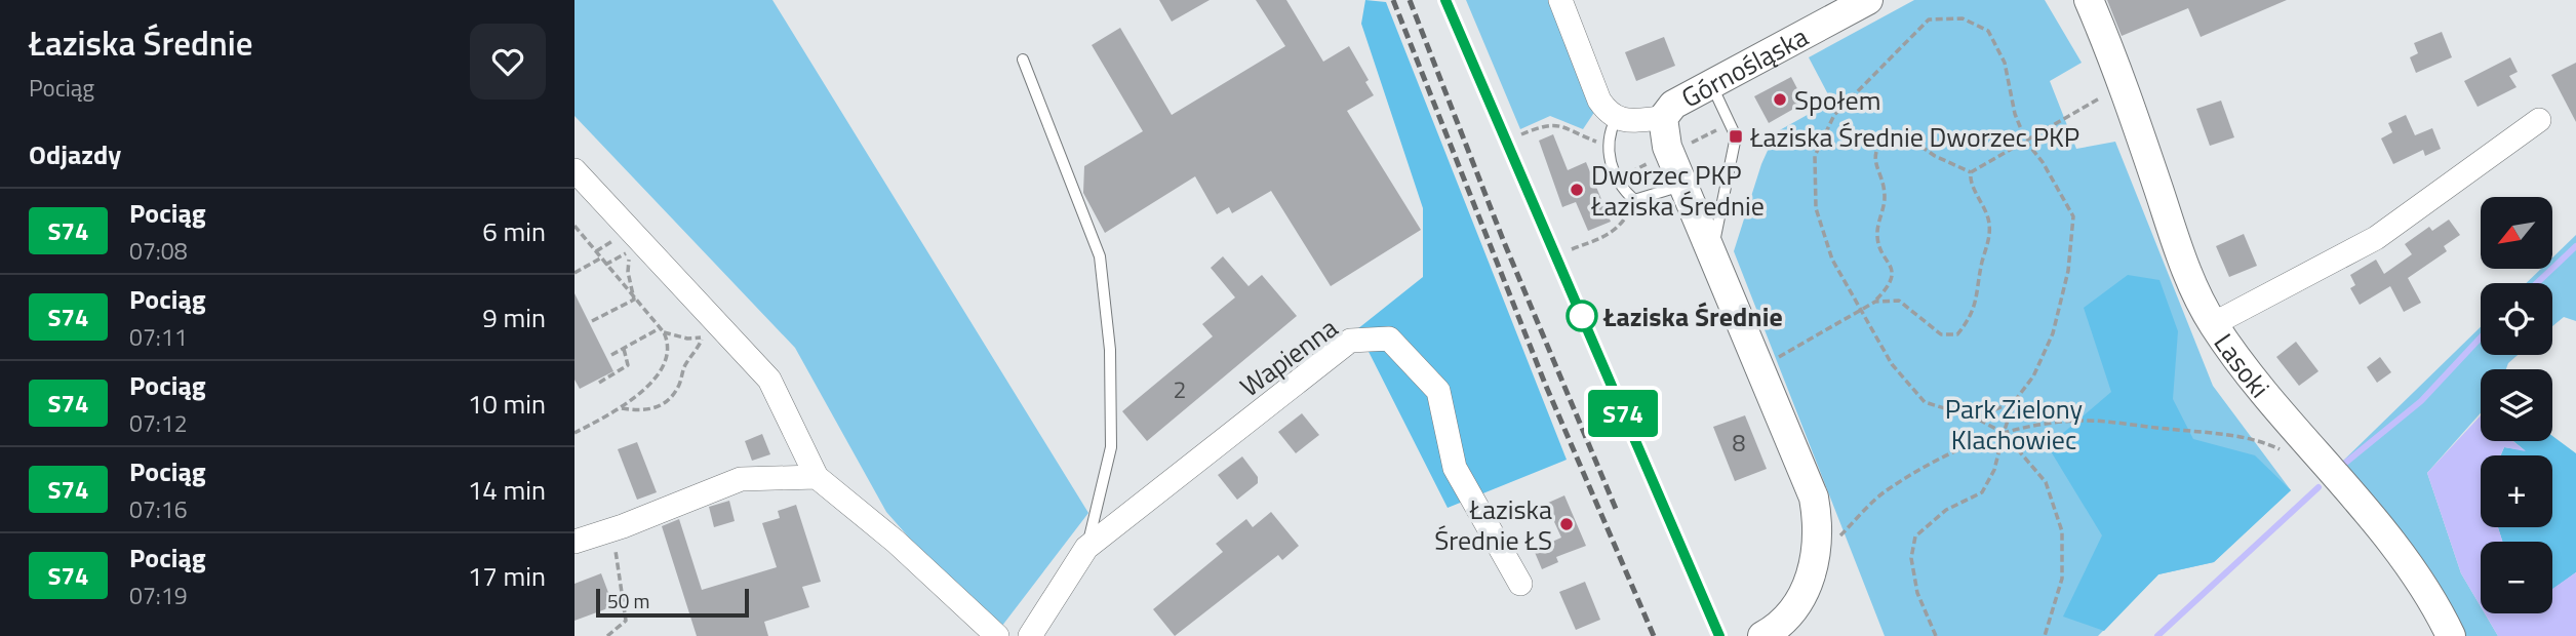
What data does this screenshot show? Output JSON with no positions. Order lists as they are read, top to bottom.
{
  "streets": {
    "street": ["Górnośląska", "Wapienna", "Lasoki"]
  },
  "parks": ["Park Zielony Klachowiec"],
  "places": {
    "other": [
      "Społem",
      "Dworzec PKP Łaziska Średnie",
      "Łaziska Średnie",
      "Łaziska Średnie ŁS"
    ],
    "transit": ["Łaziska Średnie Dworzec PKP"]
  },
  "house_numbers": ["2", "8"],
  "scale_bar": "50 m",
  "north": "bottom left",
  "page": {
    "heading": [
      ["Łaziska Średnie", "Pociąg"],
      "Odjazdy"
    ],
    "on_map": "S74",
    "list": [
      {
        "mark": "S74",
        "name": "Pociąg",
        "note": "07:08",
        "value": "6 min"
      },
      {
        "mark": "S74",
        "name": "Pociąg",
        "note": "07:11",
        "value": "9 min"
      },
      {
        "mark": "S74",
        "name": "Pociąg",
        "note": "07:12",
        "value": "10 min"
      },
      {
        "mark": "S74",
        "name": "Pociąg",
        "note": "07:16",
        "value": "14 min"
      },
      {
        "mark": "S74",
        "name": "Pociąg",
        "note": "07:19",
        "value": "17 min"
      }
    ],
    "map_buttons": ["+", "−"],
    "scale": "50 m"
  }
}
